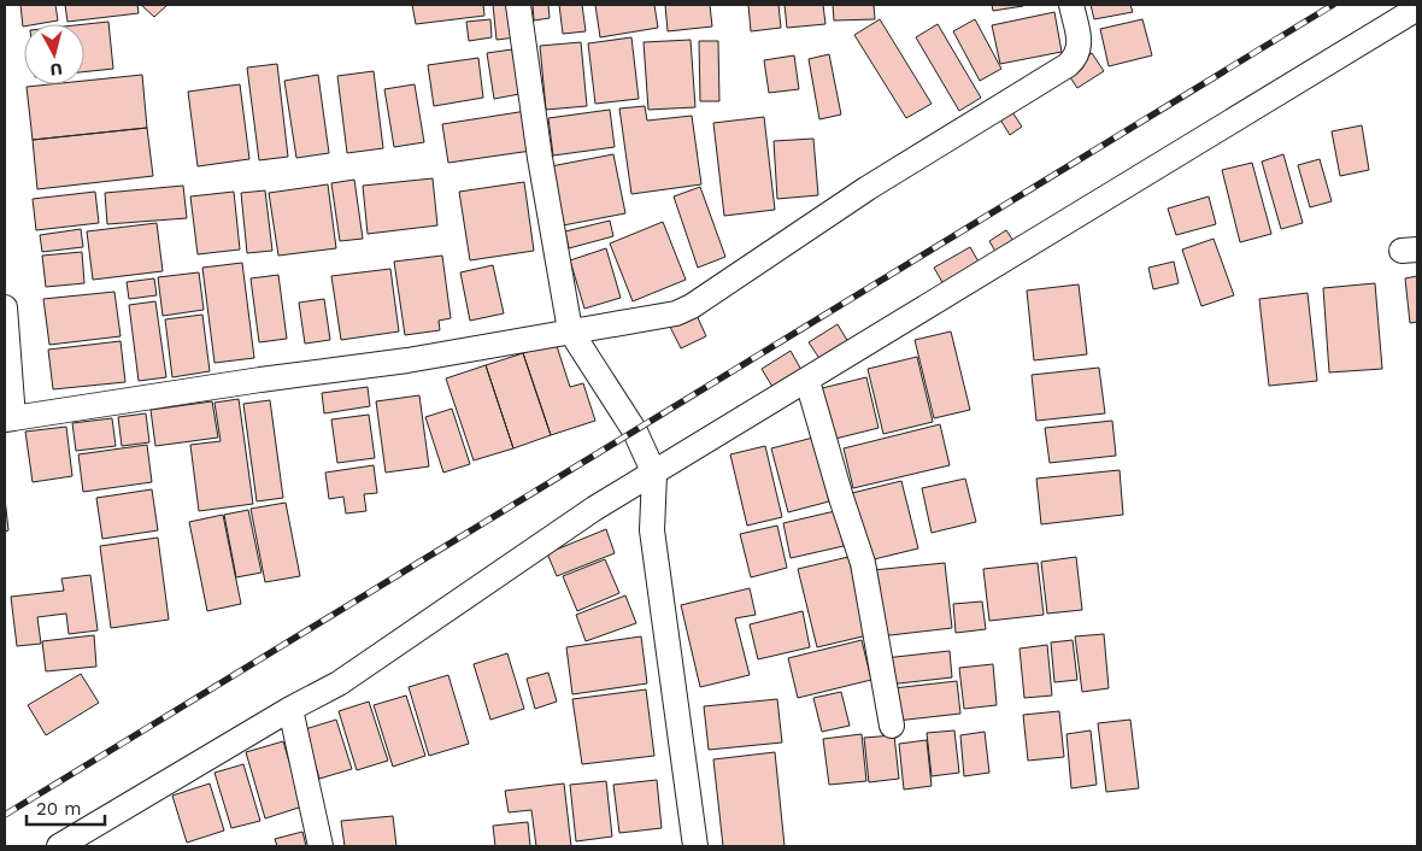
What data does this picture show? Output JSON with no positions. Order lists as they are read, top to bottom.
{
  "scale_bar": "20 m",
  "north": "bottom"
}
